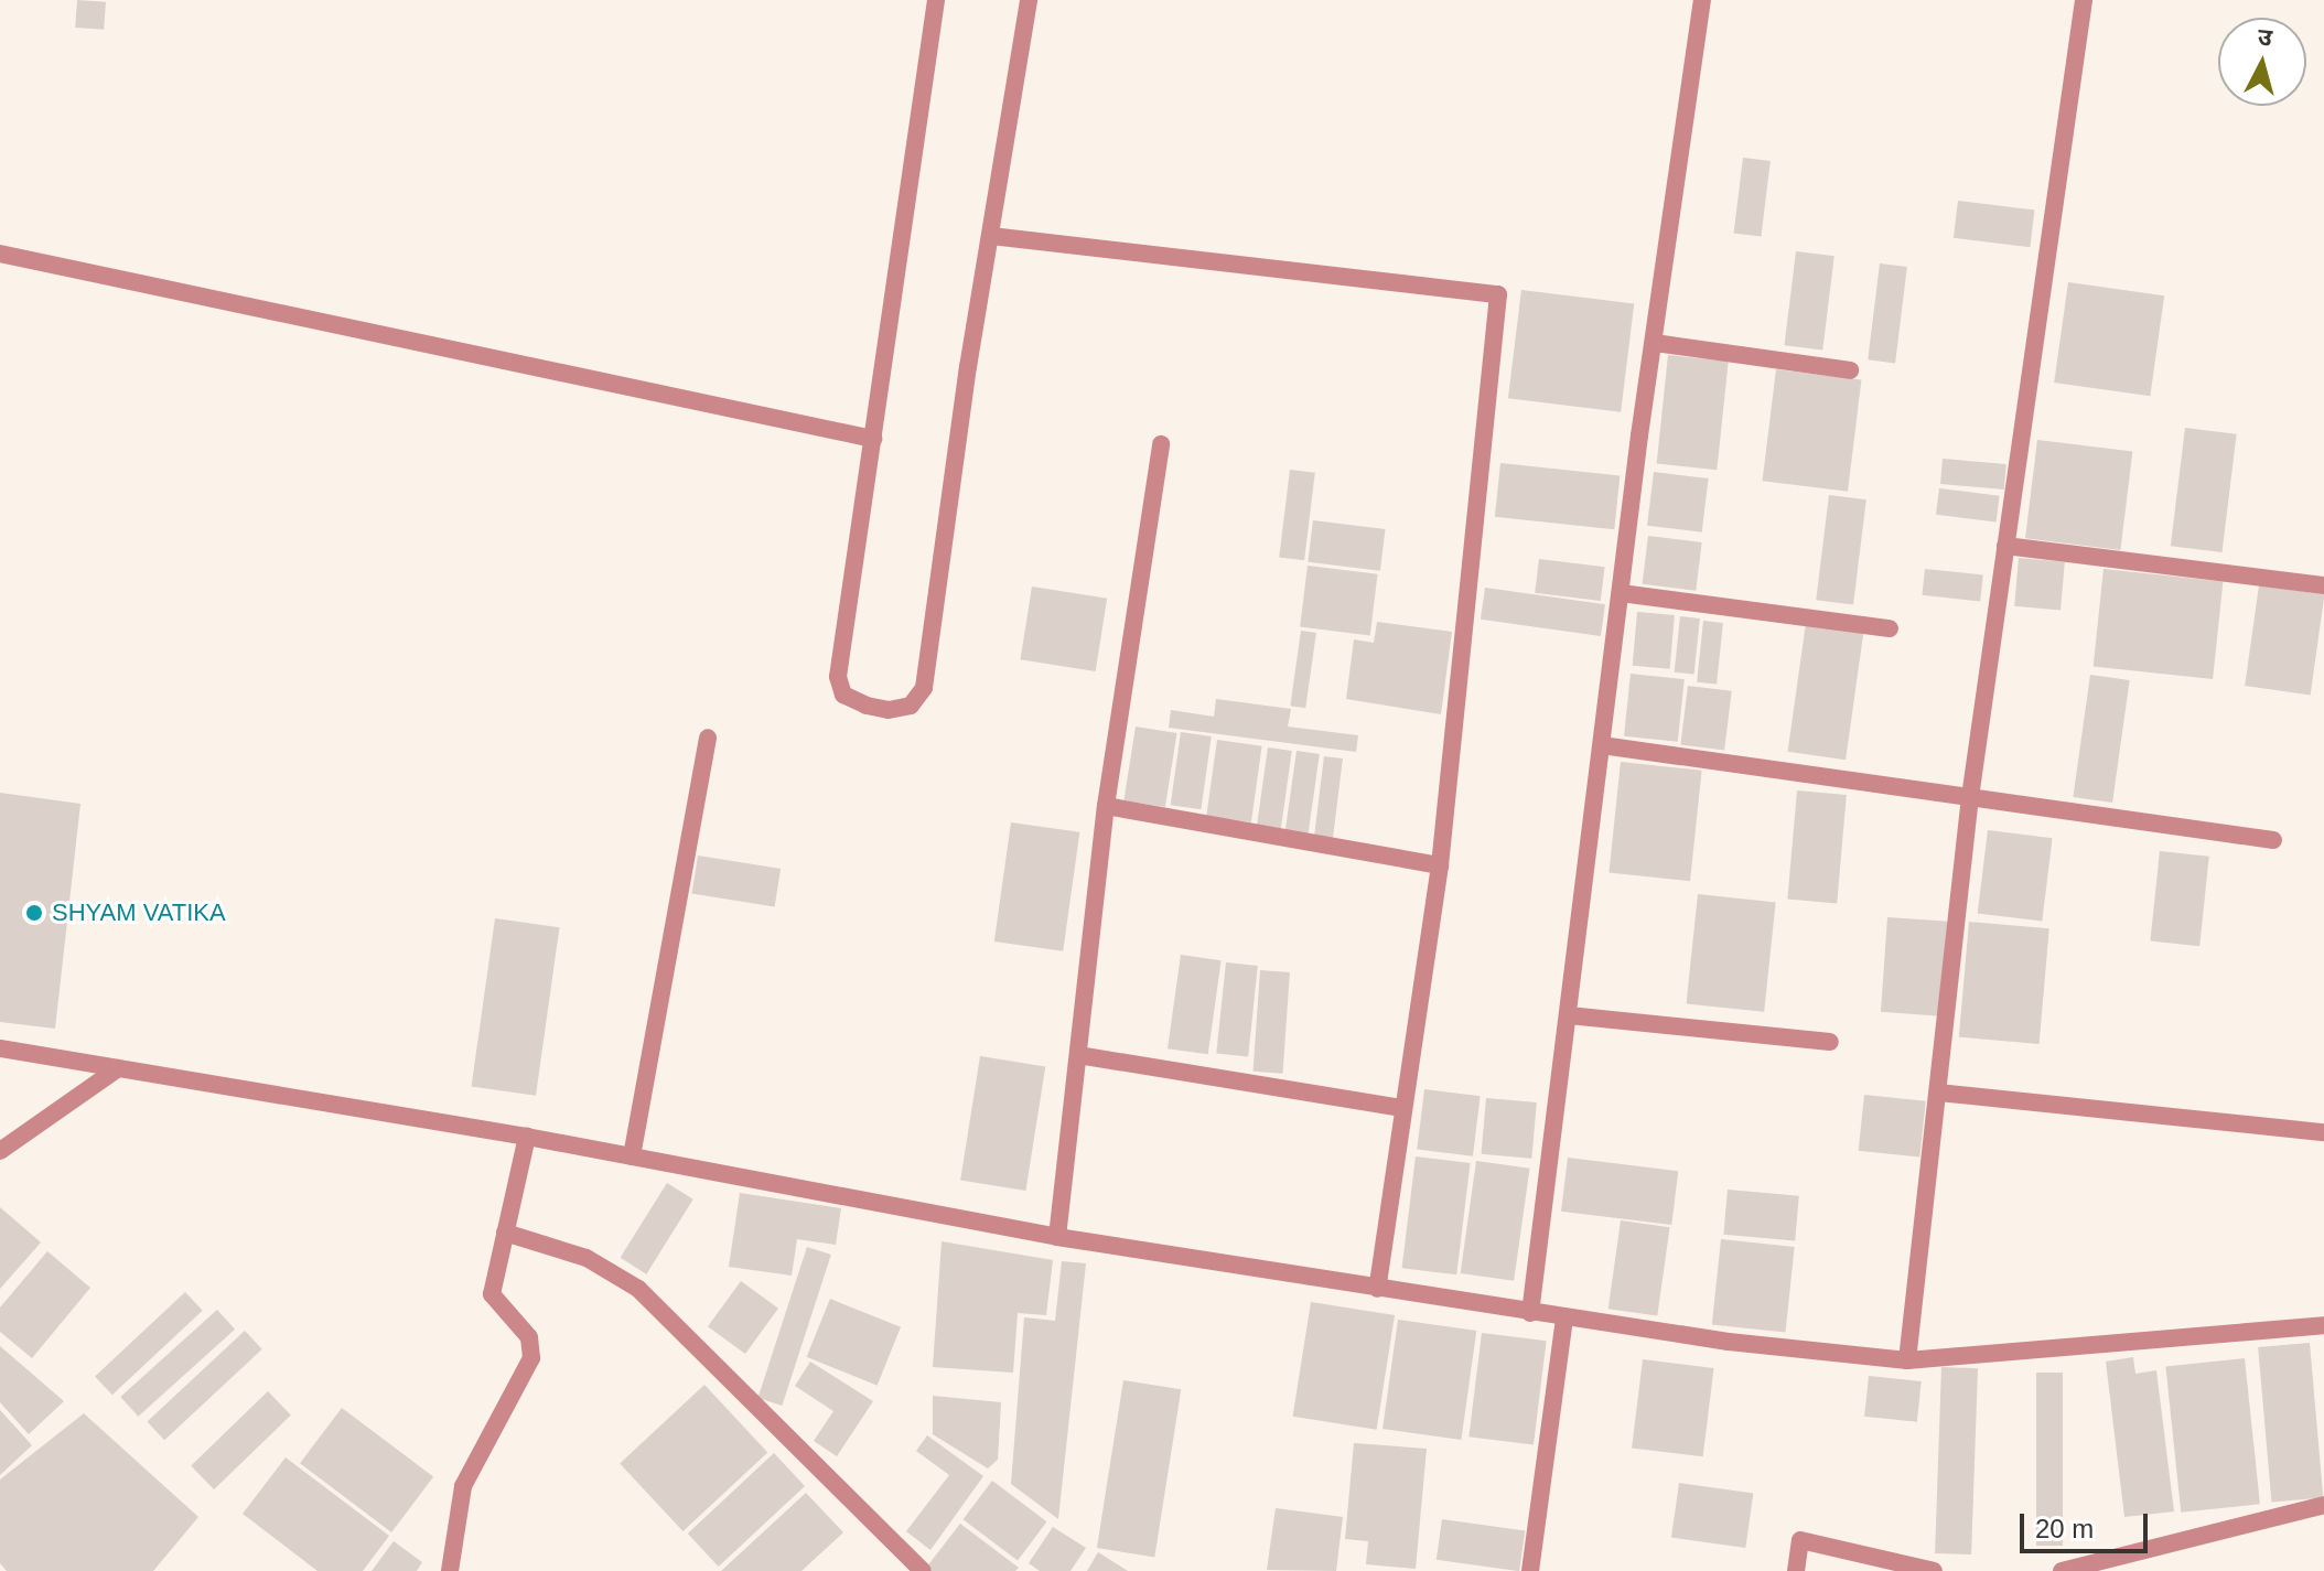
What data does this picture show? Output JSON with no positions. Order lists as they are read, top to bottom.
{
  "places": ["SHYAM VATIKA"],
  "scale_bar": "20 m",
  "north": "top"
}
